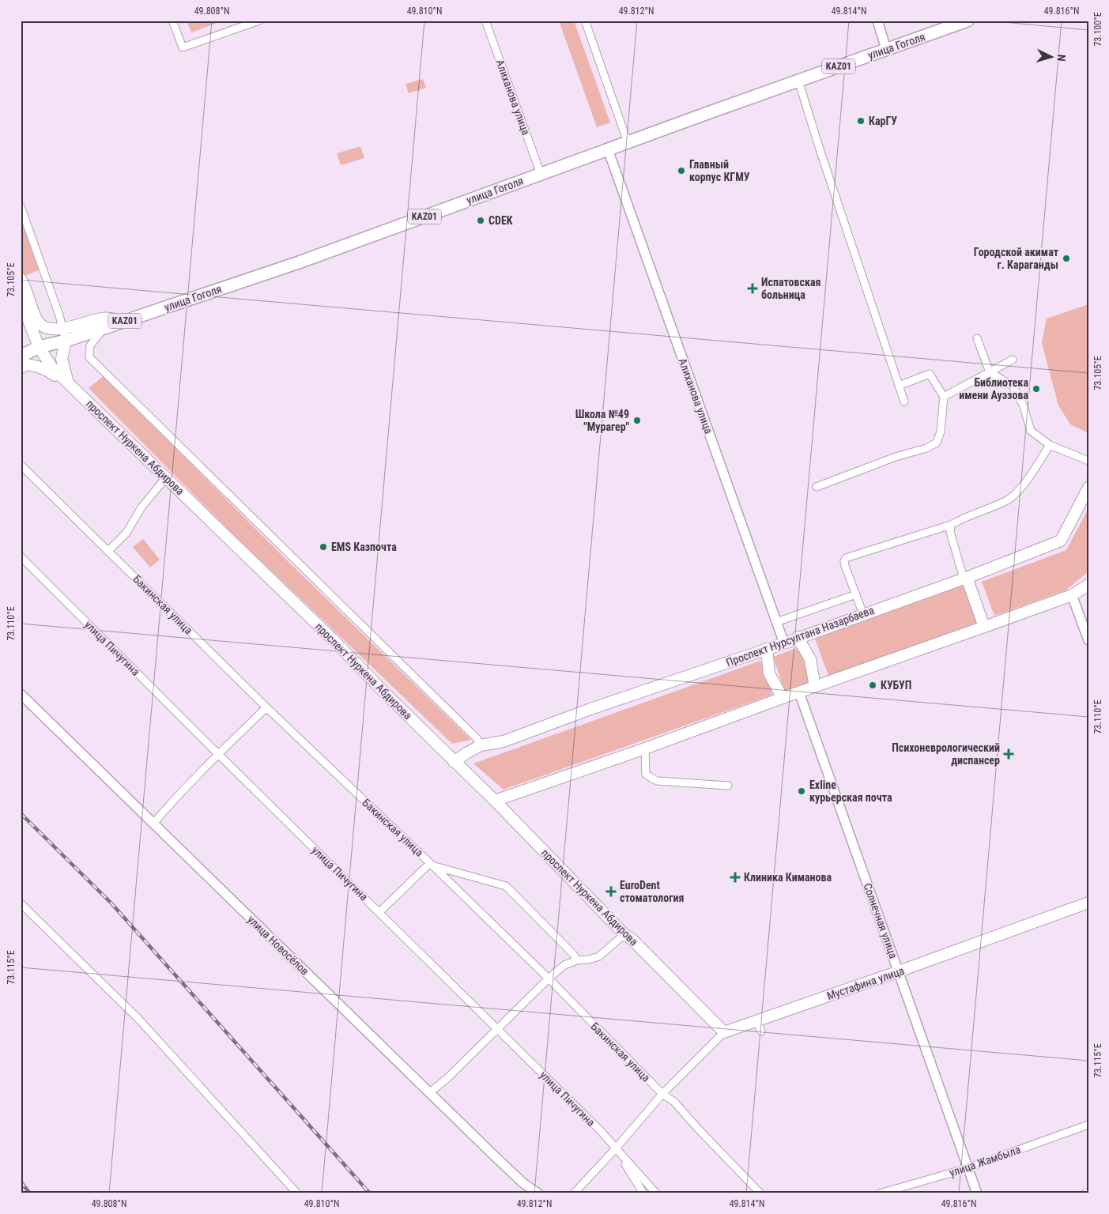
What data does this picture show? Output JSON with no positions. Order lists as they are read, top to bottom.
{
  "streets": {
    "highway": ["улица Гоголя", "KАZ01"],
    "main road": ["проспект Нуркена Абдирова", "Проспект Нурсултана Назарбаева", "Мустафина улица"],
    "street": [
      "Алиханова улица",
      "Бакинская улица",
      "улица Пичугина",
      "Солнечная улица",
      "улица Новосёлов",
      "улица Жамбыла"
    ]
  },
  "crossings": [
    ["улица Гоголя", "Алиханова улица"],
    ["улица Гоголя", "проспект Нуркена Абдирова"],
    ["Алиханова улица", "Проспект Нурсултана Назарбаева"],
    ["проспект Нуркена Абдирова", "Проспект Нурсултана Назарбаева"],
    ["проспект Нуркена Абдирова", "Мустафина улица"],
    ["Бакинская улица", "Мустафина улица"],
    ["улица Пичугина", "Мустафина улица"],
    ["Солнечная улица", "Мустафина улица"],
    ["Солнечная улица", "улица Жамбыла"]
  ],
  "places": {
    "other": [
      "КарГУ",
      "Главный корпус КГМУ",
      "CDEK",
      "Городской акимат г. Караганды",
      "Библиотека имени Ауэзова",
      "Школа №49 \"Мурагер\"",
      "EMS Казпочта",
      "КУБУП",
      "Exline курьерская почта"
    ],
    "health": [
      "Испатовская больница",
      "Психоневрологический диспансер",
      "Клиника Киманова",
      "EuroDent стоматология"
    ]
  },
  "north": "right",
  "coordinates": [
    "49.808°N",
    "49.810°N",
    "49.812°N",
    "49.814°N",
    "49.816°N",
    "73.100°E",
    "73.105°E",
    "73.110°E",
    "73.115°E"
  ]
}
